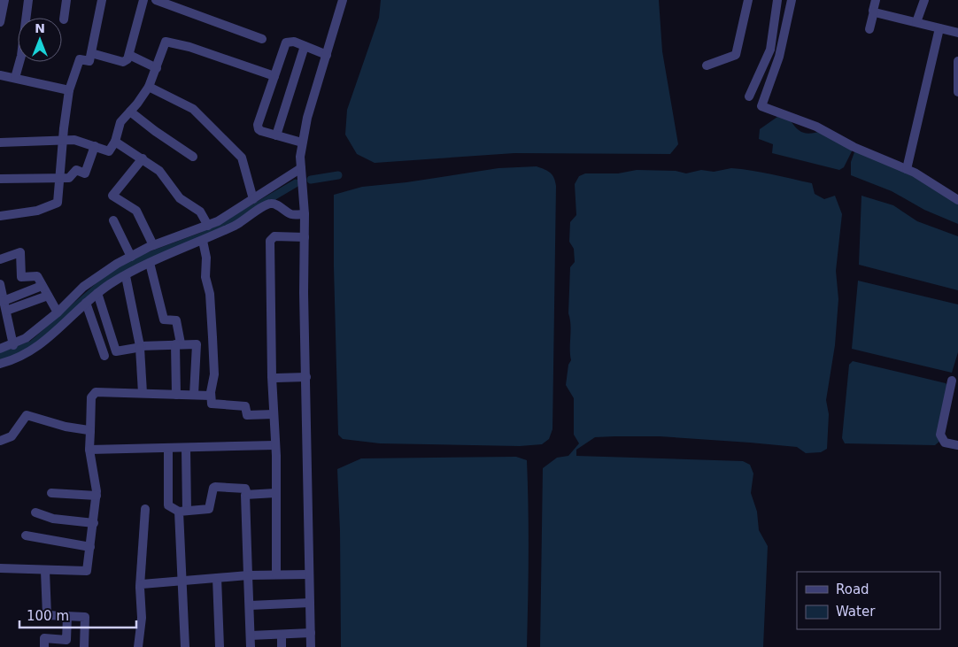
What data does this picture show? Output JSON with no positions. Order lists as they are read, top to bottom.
{
  "legend": ["Road", "Water"],
  "scale_bar": "100 m",
  "north": "top"
}
